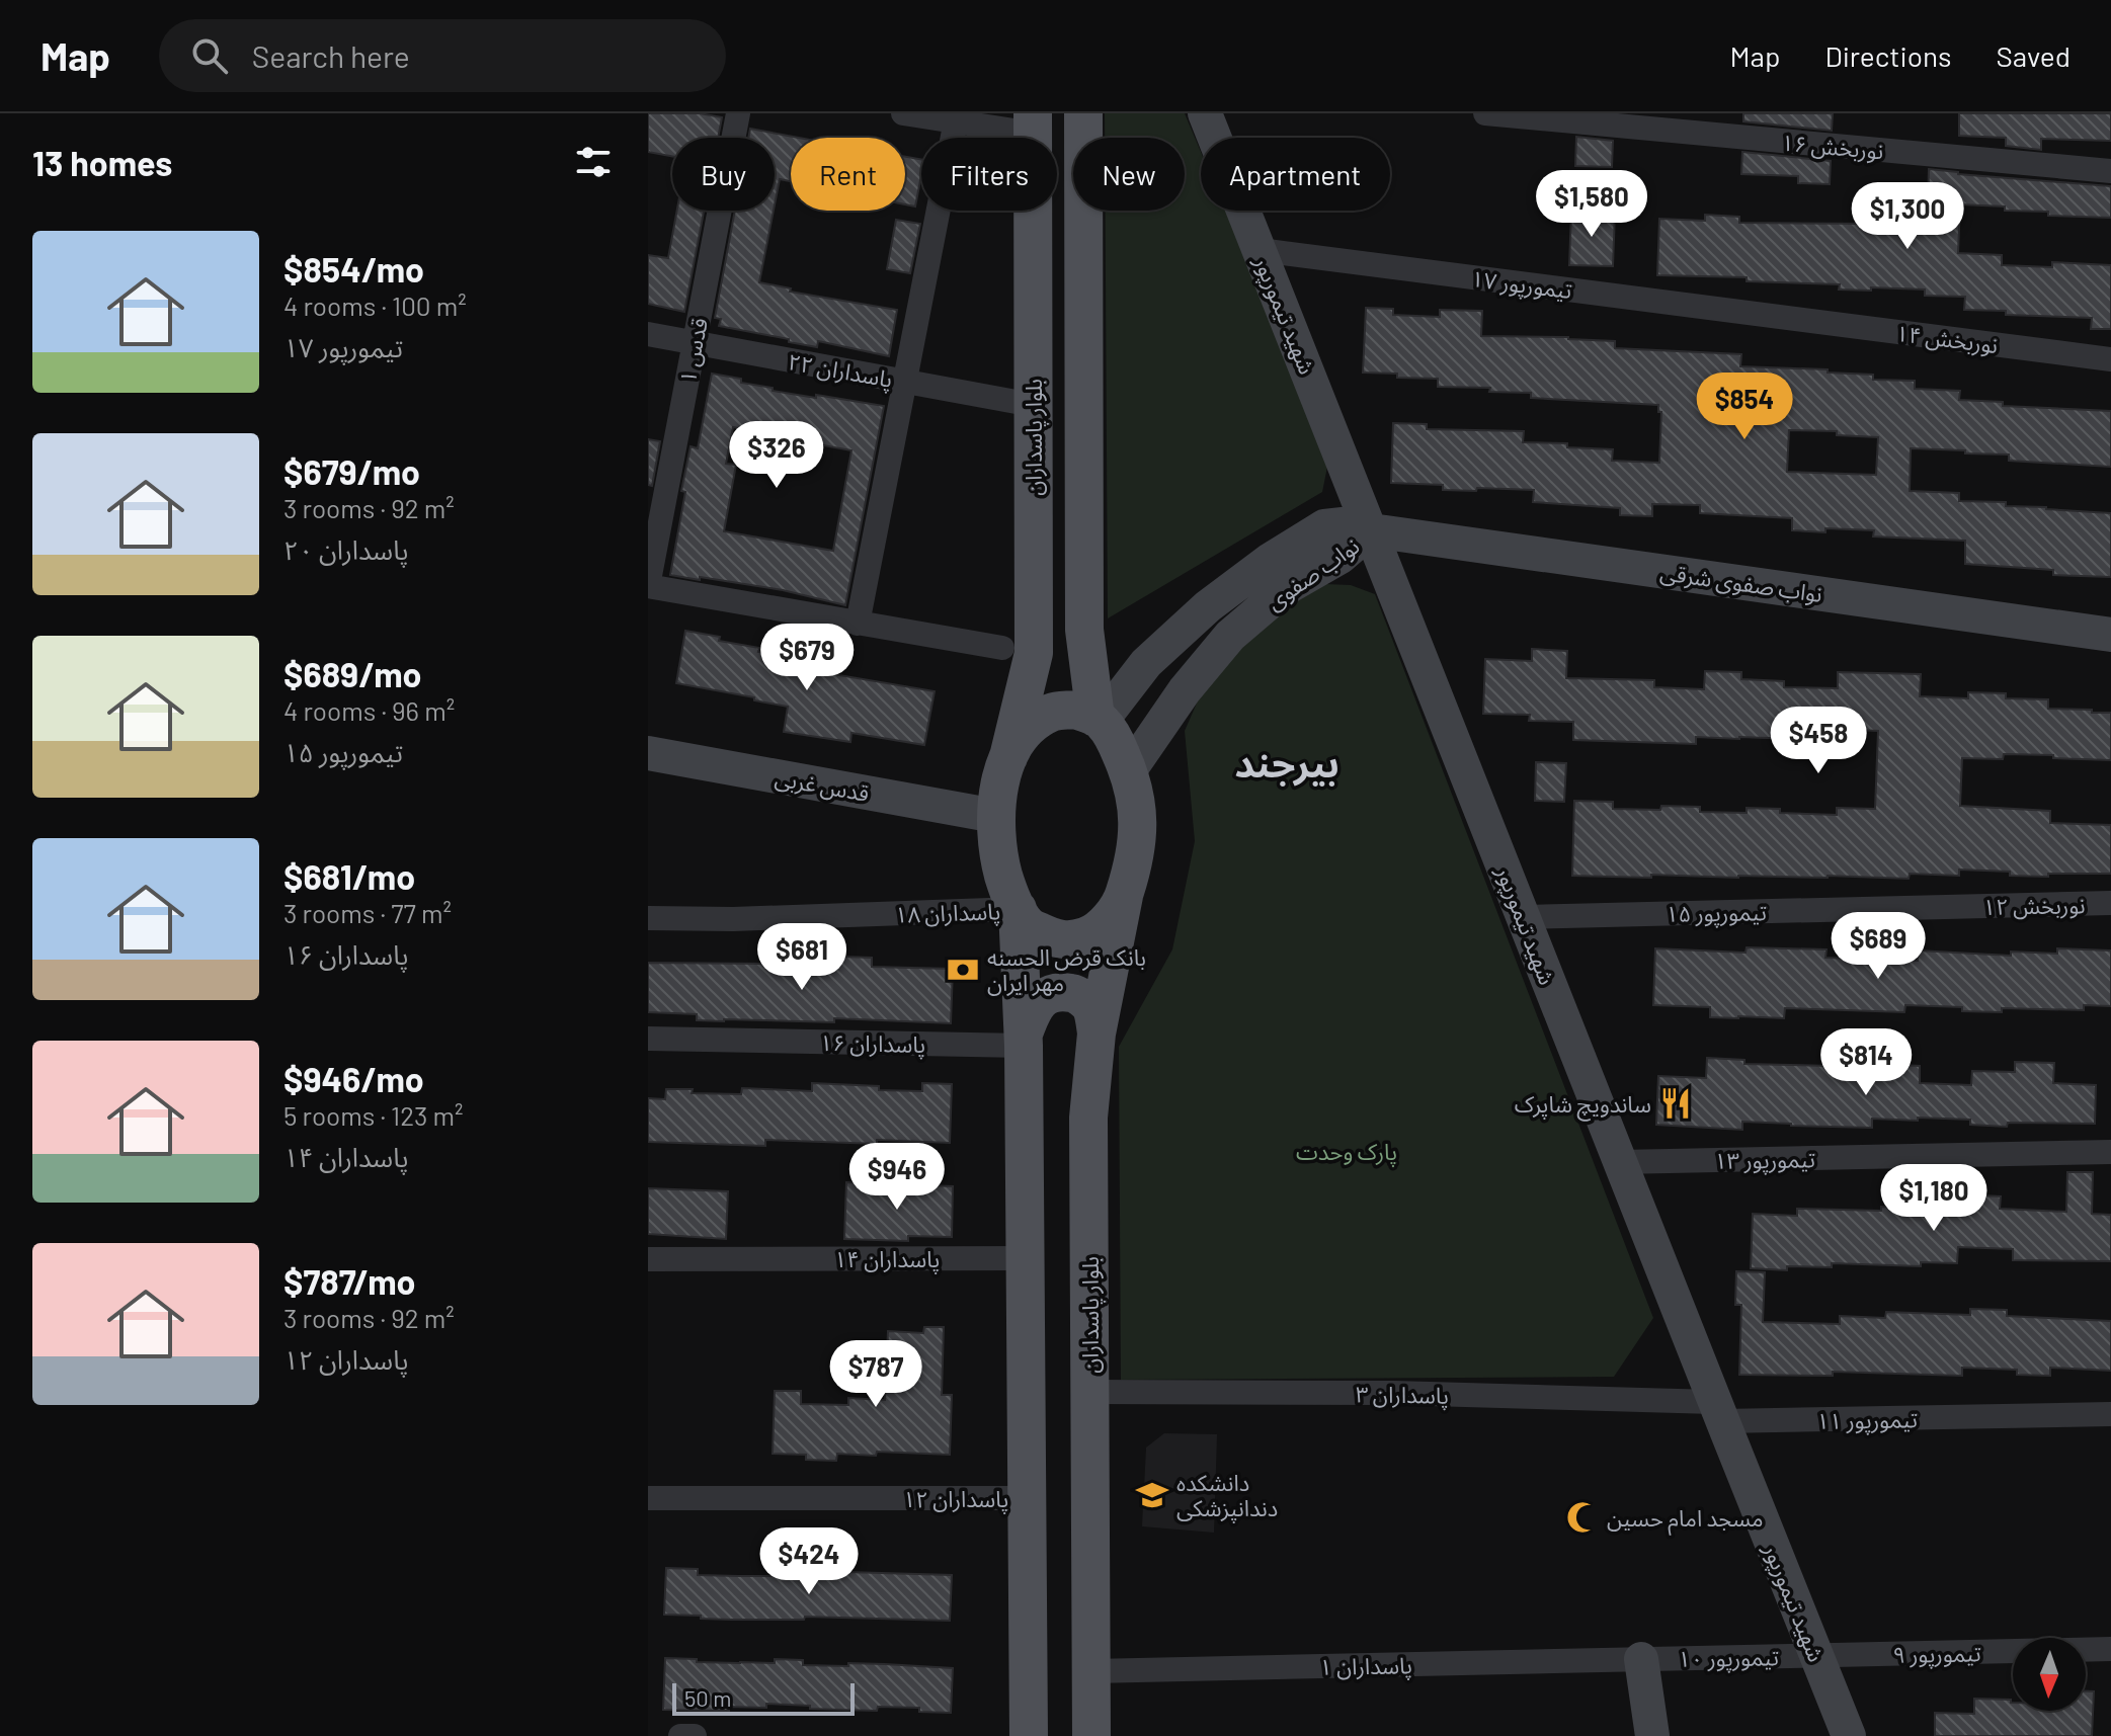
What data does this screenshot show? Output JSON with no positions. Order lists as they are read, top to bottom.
{
  "streets": {
    "main road": ["بلوار پاسداران"],
    "street": [
      "نوربخش ۱۶",
      "تیمورپور ۱۷",
      "شهید تیمورپور",
      "نوربخش ۱۴",
      "قدس ۱",
      "پاسداران ۲۲",
      "نواب صفوی",
      "نواب صفوی شرقی",
      "قدس غربی",
      "نوربخش ۱۲",
      "پاسداران ۱۸",
      "تیمورپور ۱۵",
      "پاسداران ۱۶",
      "تیمورپور ۱۳",
      "پاسداران ۱۴",
      "پاسداران ۳",
      "تیمورپور ۱۱",
      "پاسداران ۱۲",
      "تیمورپور ۹",
      "تیمورپور ۱۰",
      "پاسداران ۱"
    ]
  },
  "crossings": [
    ["تیمورپور ۱۷", "شهید تیمورپور"],
    ["تیمورپور ۱۷", "نوربخش ۱۴"],
    ["شهید تیمورپور", "نواب صفوی"],
    ["شهید تیمورپور", "نواب صفوی شرقی"],
    ["شهید تیمورپور", "تیمورپور ۱۵"],
    ["شهید تیمورپور", "تیمورپور ۱۳"],
    ["شهید تیمورپور", "پاسداران ۳"],
    ["شهید تیمورپور", "تیمورپور ۱۱"],
    ["شهید تیمورپور", "تیمورپور ۹"],
    ["شهید تیمورپور", "تیمورپور ۱۰"],
    ["قدس ۱", "پاسداران ۲۲"],
    ["پاسداران ۲۲", "بلوار پاسداران"],
    ["بلوار پاسداران", "نواب صفوی"],
    ["بلوار پاسداران", "قدس غربی"],
    ["بلوار پاسداران", "پاسداران ۱۸"],
    ["بلوار پاسداران", "پاسداران ۳"],
    ["بلوار پاسداران", "پاسداران ۱"],
    ["نواب صفوی", "نواب صفوی شرقی"],
    ["نواب صفوی", "قدس غربی"],
    ["نواب صفوی", "پاسداران ۱۸"],
    ["قدس غربی", "پاسداران ۱۸"],
    ["نوربخش ۱۲", "تیمورپور ۱۵"],
    ["پاسداران ۳", "تیمورپور ۱۱"],
    ["تیمورپور ۹", "تیمورپور ۱۰"],
    ["تیمورپور ۱۰", "پاسداران ۱"]
  ],
  "districts": ["بیرجند"],
  "parks": ["پارک وحدت"],
  "places": {
    "bank": ["بانک قرض الحسنه مهر ایران"],
    "restaurant": ["ساندویچ شاپرک"],
    "school or university": ["دانشکده دندانپزشکی"],
    "mosque": ["مسجد امام حسین"]
  },
  "scale_bar": "50 m",
  "north": "bottom",
  "page": {
    "header": "Map",
    "search": "Search here",
    "nav": ["Map", "Directions", "Saved"],
    "heading": "13 homes",
    "chip": [
      "Buy",
      "Rent",
      "Filters",
      "New",
      "Apartment"
    ],
    "price": [
      "$1,580",
      "$1,300",
      "$854",
      "$326",
      "$679",
      "$458",
      "$689",
      "$681",
      "$814",
      "$946",
      "$1,180",
      "$787",
      "$424"
    ],
    "list": [
      {
        "name": "$854/mo",
        "note": "4 rooms · 100 m² · تیمورپور ۱۷"
      },
      {
        "name": "$679/mo",
        "note": "3 rooms · 92 m² · پاسداران ۲۰"
      },
      {
        "name": "$689/mo",
        "note": "4 rooms · 96 m² · تیمورپور ۱۵"
      },
      {
        "name": "$681/mo",
        "note": "3 rooms · 77 m² · پاسداران ۱۶"
      },
      {
        "name": "$946/mo",
        "note": "5 rooms · 123 m² · پاسداران ۱۴"
      },
      {
        "name": "$787/mo",
        "note": "3 rooms · 92 m² · پاسداران ۱۲"
      }
    ],
    "scale": "50 m"
  }
}
